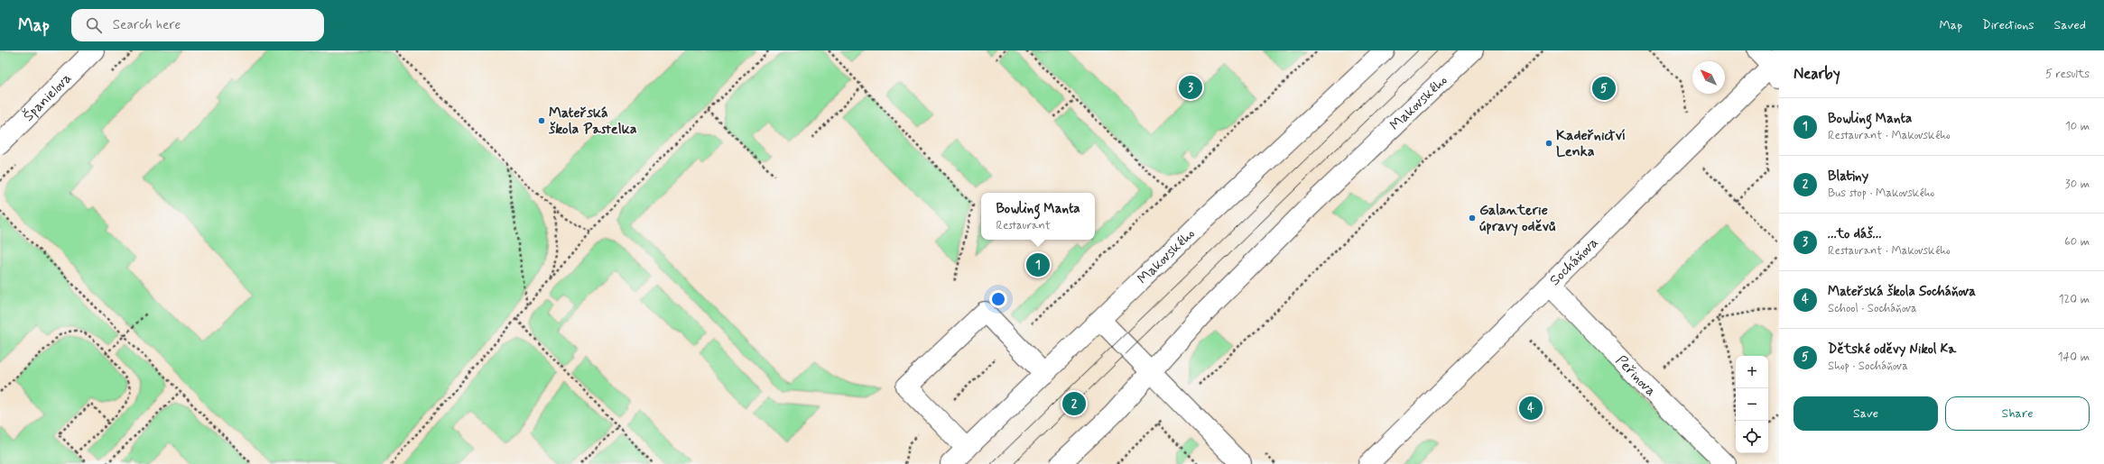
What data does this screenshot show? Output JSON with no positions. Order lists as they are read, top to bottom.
{
  "streets": {
    "street": [
      "Španielova",
      "Makovského",
      "Socháňova",
      "Peřinova"
    ]
  },
  "crossings": [
    ["Socháňova", "Peřinova"]
  ],
  "places": ["Mateřská škola Pastelka", "Kadeřnictví Lenka", "Galanterie úpravy oděvů"],
  "north": "top left",
  "page": {
    "header": "Map",
    "search": "Search here",
    "nav": ["Map", "Directions", "Saved"],
    "heading": ["Nearby", "5 results"],
    "pins": [
      "3",
      "5",
      "1",
      "2",
      "4"
    ],
    "list": [
      {
        "mark": "1",
        "name": "Bowling Manta",
        "note": "Restaurant · Makovského",
        "value": "10 m"
      },
      {
        "mark": "2",
        "name": "Blatiny",
        "note": "Bus stop · Makovského",
        "value": "30 m"
      },
      {
        "mark": "3",
        "name": "…to dáš…",
        "note": "Restaurant · Makovského",
        "value": "60 m"
      },
      {
        "mark": "4",
        "name": "Mateřská škola Socháňova",
        "note": "School · Socháňova",
        "value": "120 m"
      },
      {
        "mark": "5",
        "name": "Dětské oděvy Nikol Ka",
        "note": "Shop · Socháňova",
        "value": "140 m"
      }
    ],
    "popup": ["Bowling Manta", "Restaurant"],
    "map_buttons": ["+", "−"],
    "buttons": ["Save", "Share"]
  }
}
